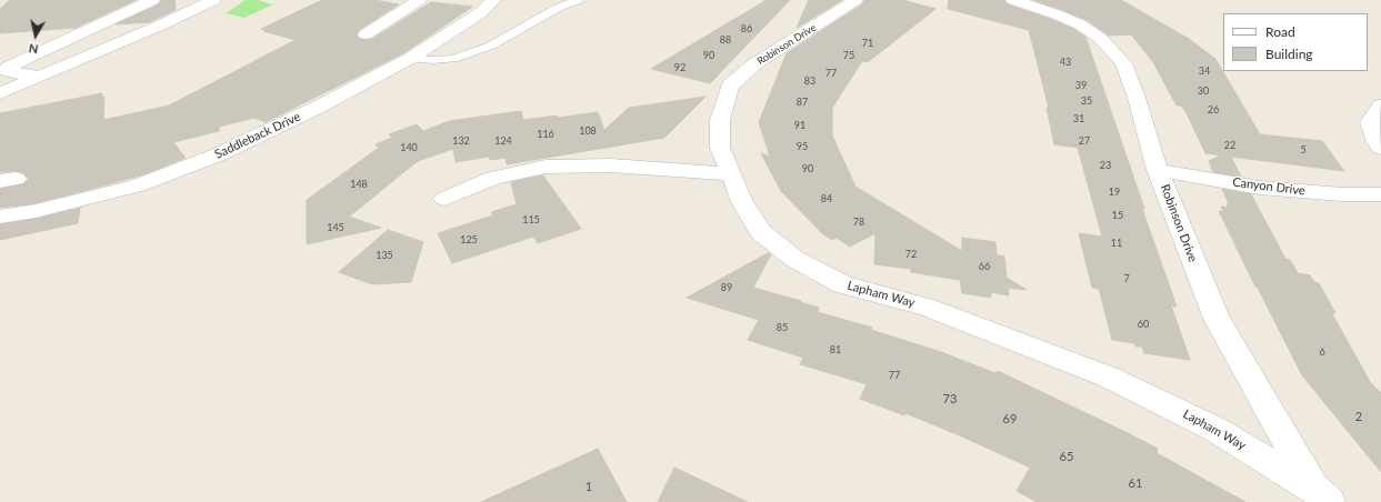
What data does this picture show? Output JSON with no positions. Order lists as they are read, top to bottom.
{
  "streets": {
    "street": [
      "Robinson Drive",
      "Saddleback Drive",
      "Canyon Drive",
      "Lapham Way"
    ]
  },
  "crossings": [
    ["Robinson Drive", "Canyon Drive"],
    ["Robinson Drive", "Lapham Way"]
  ],
  "house_numbers": [
    "86",
    "88",
    "71",
    "90",
    "75",
    "43",
    "92",
    "34",
    "77",
    "83",
    "39",
    "30",
    "35",
    "87",
    "26",
    "31",
    "91",
    "108",
    "116",
    "132",
    "124",
    "27",
    "22",
    "95",
    "140",
    "5",
    "23",
    "90",
    "148",
    "19",
    "84",
    "15",
    "115",
    "78",
    "145",
    "125",
    "11",
    "72",
    "135",
    "66",
    "7",
    "89",
    "60",
    "85",
    "81",
    "6",
    "77",
    "73",
    "2",
    "69",
    "65",
    "61",
    "1"
  ],
  "legend": ["Road", "Building"],
  "north": "bottom"
}
